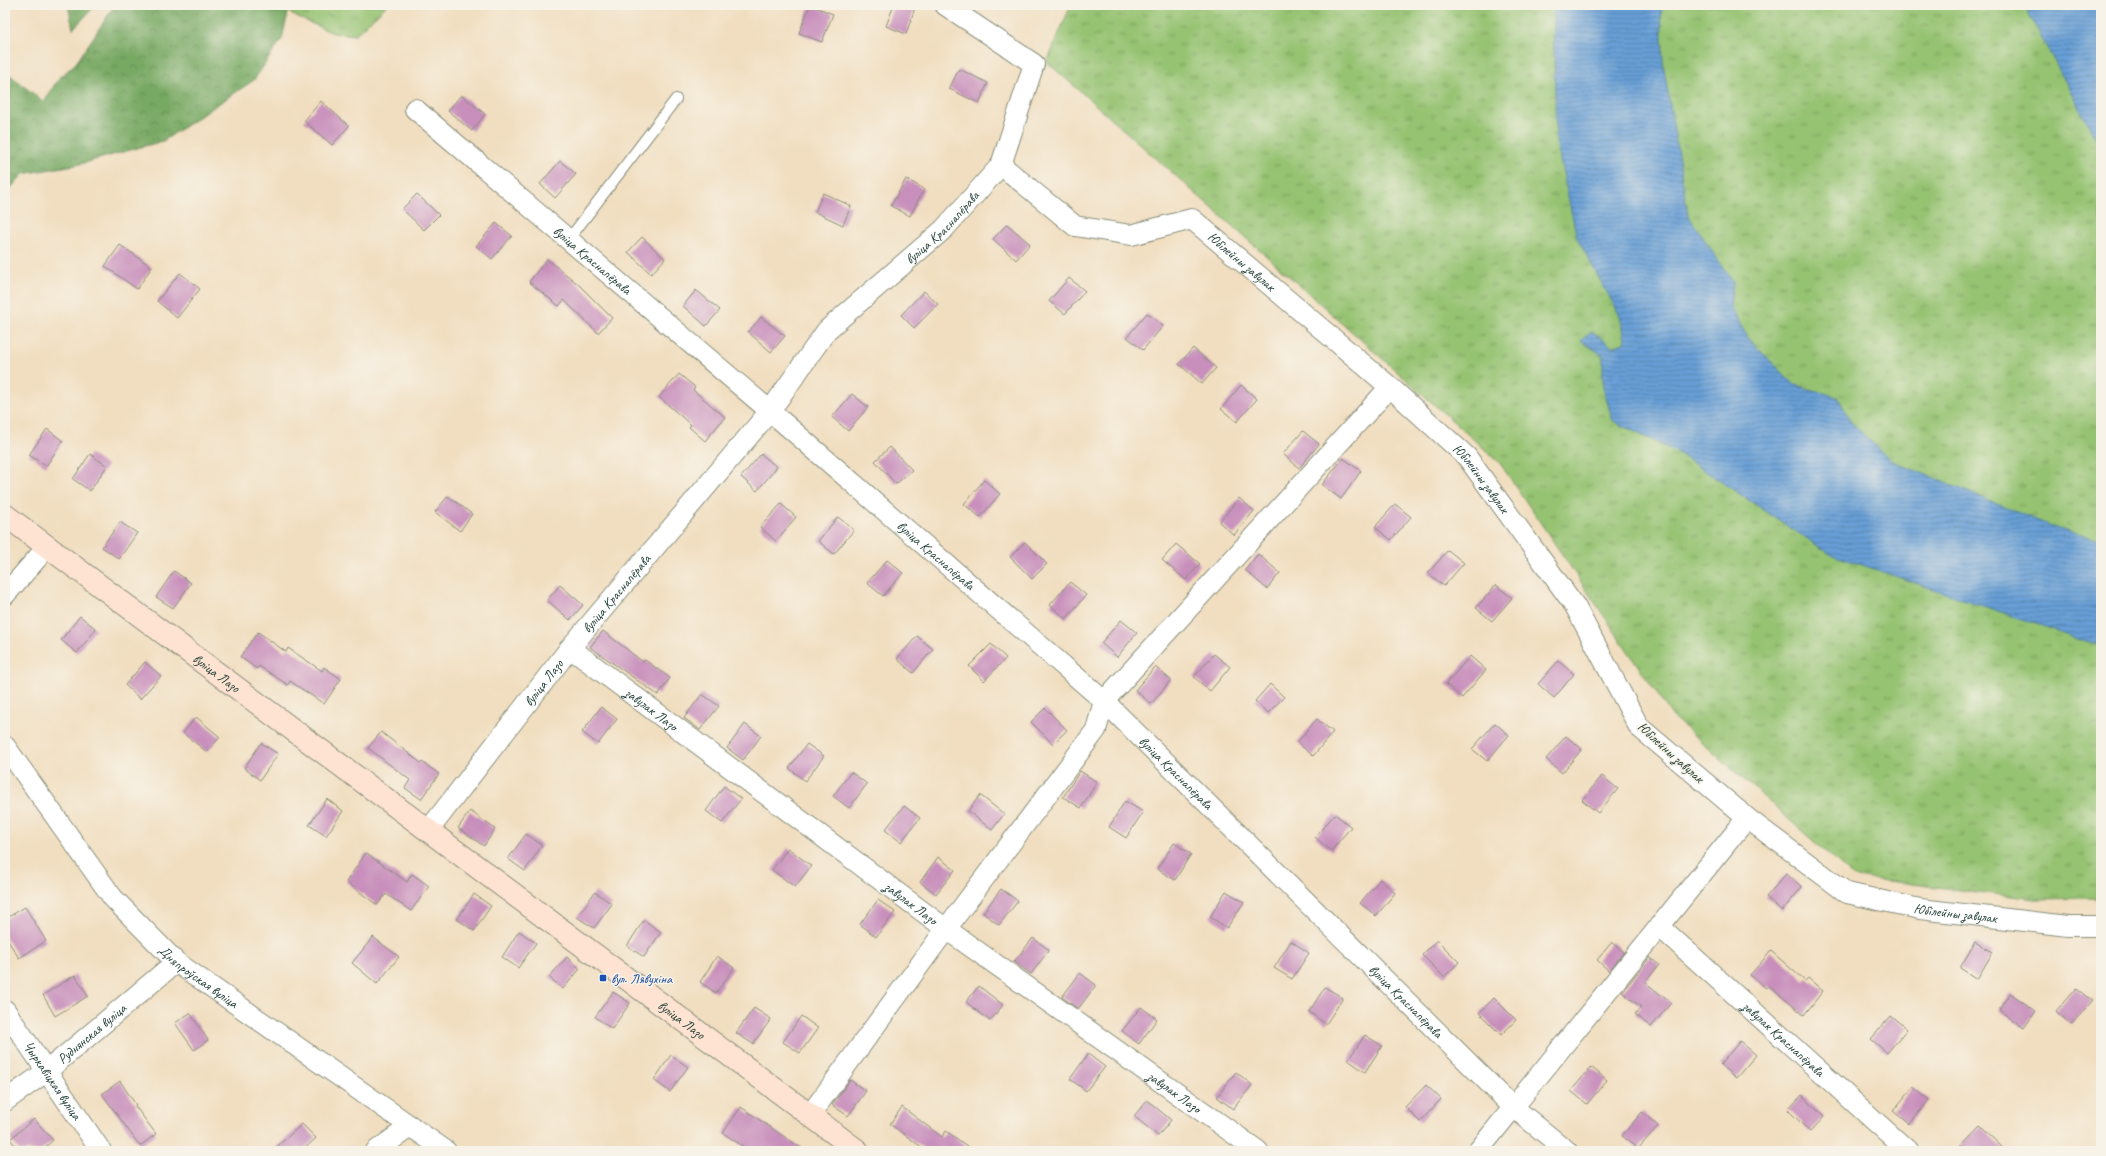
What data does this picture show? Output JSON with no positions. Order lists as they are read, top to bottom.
{
  "streets": {
    "main road": ["вуліца Лазо"],
    "street": [
      "вуліца Краснапёрава",
      "Юбілейны завулак",
      "завулак Лазо",
      "Дняпроўская вуліца",
      "Руднянская вуліца",
      "завулак Краснапёрава",
      "Чыркавіцкая вуліца"
    ]
  },
  "crossings": [
    ["вуліца Краснапёрава", "Юбілейны завулак"],
    ["вуліца Краснапёрава", "вуліца Лазо"],
    ["вуліца Краснапёрава", "завулак Лазо"],
    ["вуліца Лазо", "завулак Лазо"],
    ["Дняпроўская вуліца", "Руднянская вуліца"],
    ["Руднянская вуліца", "Чыркавіцкая вуліца"]
  ],
  "places": {
    "transit": ["вул. Лявухіна"]
  }
}
